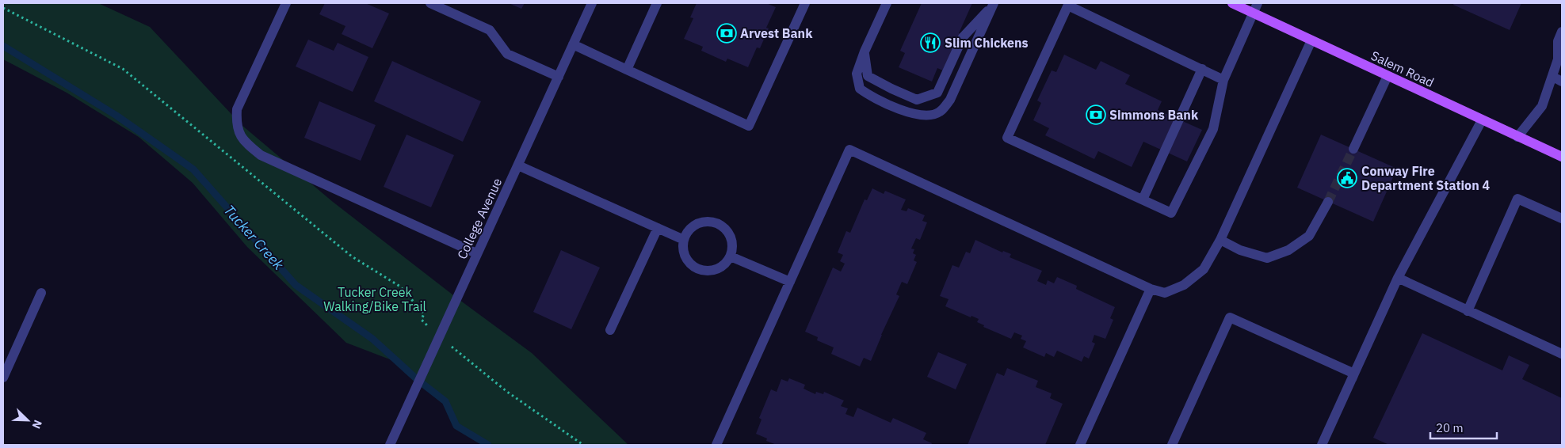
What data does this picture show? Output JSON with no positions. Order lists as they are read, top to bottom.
{
  "streets": {
    "main road": ["Salem Road"],
    "street": ["College Avenue"]
  },
  "water": ["Tucker Creek"],
  "parks": ["Tucker Creek Walking/Bike Trail"],
  "places": {
    "bank": ["Arvest Bank", "Simmons Bank"],
    "restaurant": ["Slim Chickens"],
    "public building": ["Conway Fire Department Station 4"]
  },
  "scale_bar": "20 m",
  "north": "bottom right"
}
